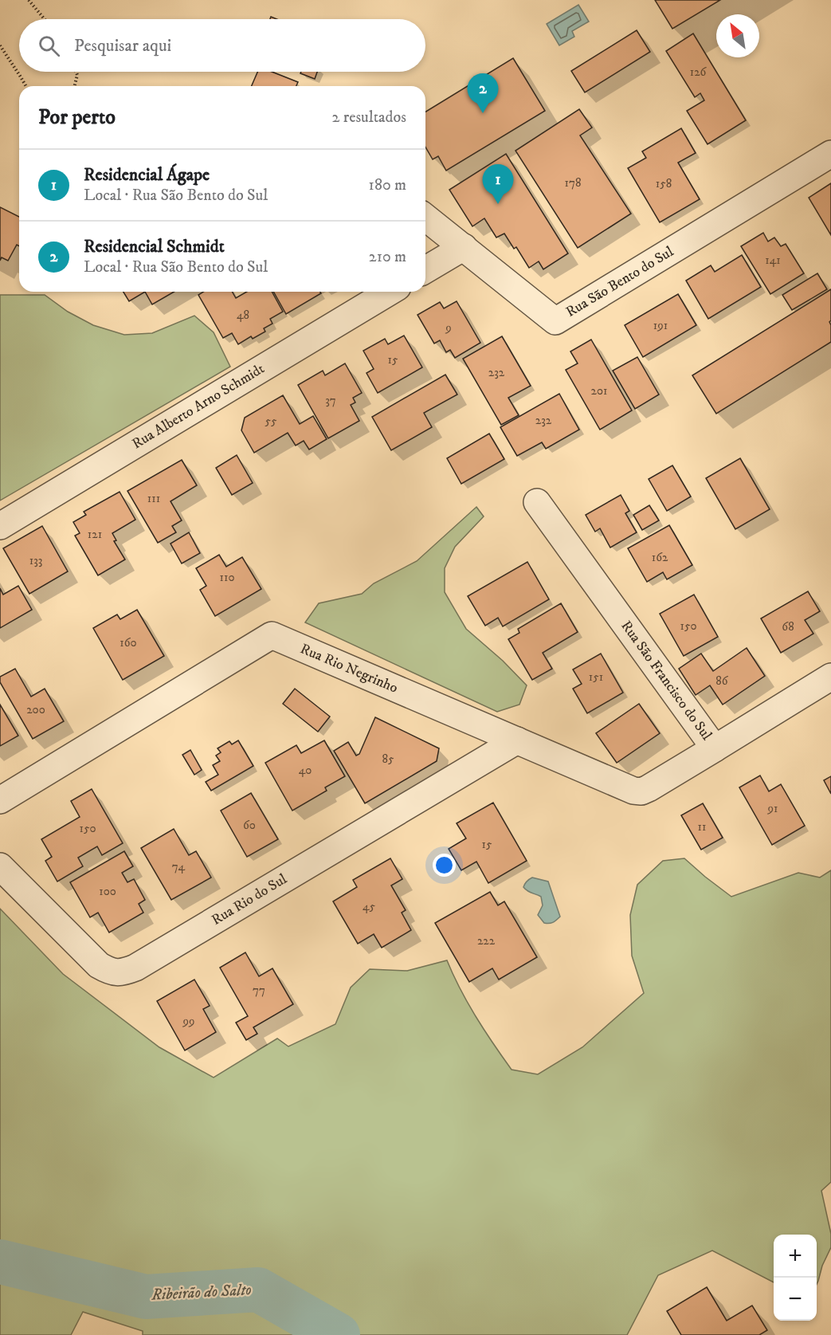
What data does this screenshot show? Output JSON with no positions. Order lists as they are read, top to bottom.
{
  "streets": {
    "street": [
      "Rua São Bento do Sul",
      "Rua Alberto Arno Schmidt",
      "Rua Rio Negrinho",
      "Rua São Francisco do Sul",
      "Rua Rio do Sul"
    ]
  },
  "crossings": [
    ["Rua Rio Negrinho", "Rua São Francisco do Sul"],
    ["Rua Rio Negrinho", "Rua Rio do Sul"]
  ],
  "water": ["Ribeirão do Salto"],
  "house_numbers": [
    "126",
    "178",
    "158",
    "141",
    "48",
    "191",
    "9",
    "15",
    "232",
    "201",
    "37",
    "232",
    "55",
    "111",
    "121",
    "162",
    "133",
    "110",
    "150",
    "68",
    "160",
    "151",
    "86",
    "200",
    "85",
    "40",
    "91",
    "60",
    "11",
    "150",
    "15",
    "74",
    "100",
    "45",
    "222",
    "77",
    "99"
  ],
  "north": "top left",
  "page": {
    "search": "Pesquisar aqui",
    "pins": ["2", "1"],
    "heading": ["Por perto", "2 resultados"],
    "list": [
      {
        "mark": "1",
        "name": "Residencial Ágape",
        "note": "Local · Rua São Bento do Sul",
        "value": "180 m"
      },
      {
        "mark": "2",
        "name": "Residencial Schmidt",
        "note": "Local · Rua São Bento do Sul",
        "value": "210 m"
      }
    ],
    "map_buttons": ["+", "−"]
  }
}
